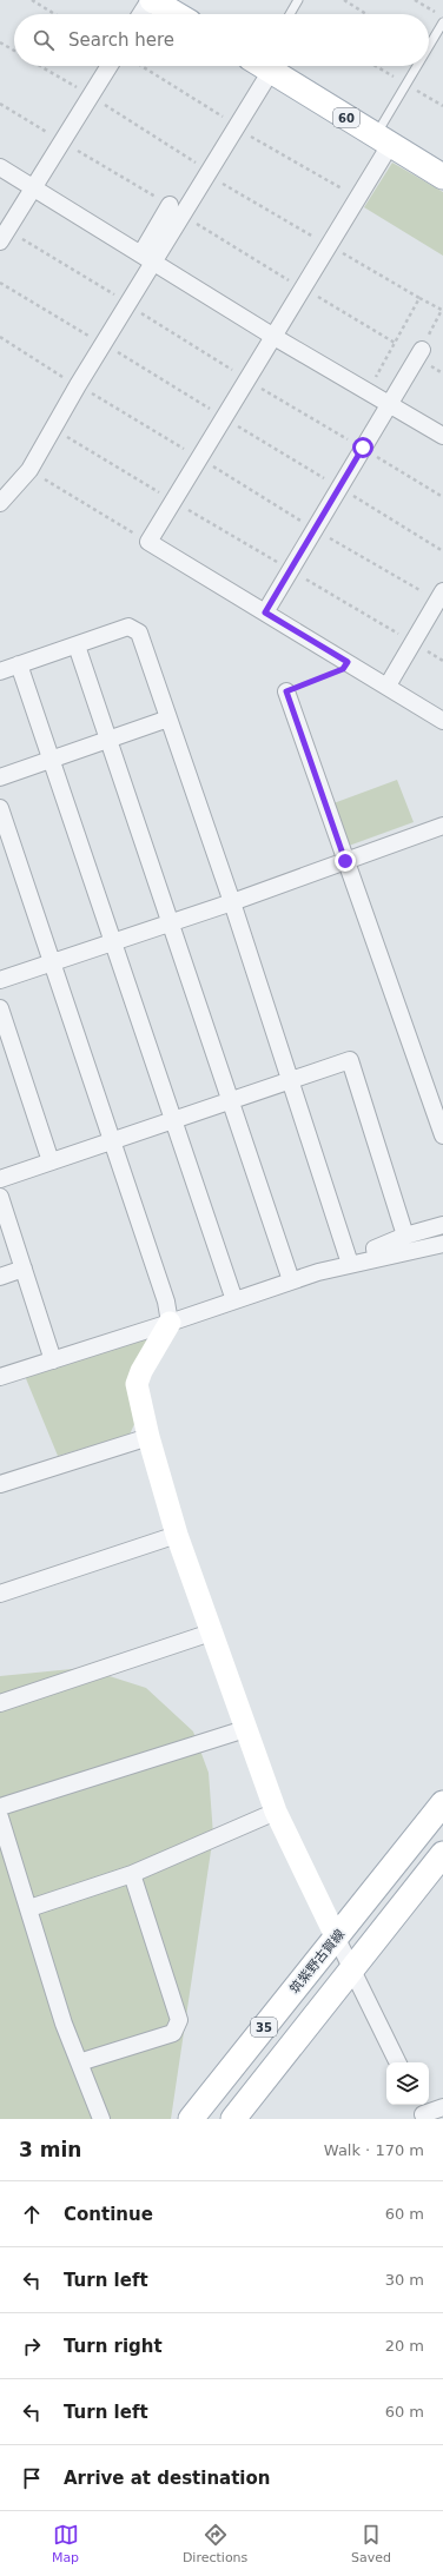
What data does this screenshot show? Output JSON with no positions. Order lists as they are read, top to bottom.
{
  "streets": {
    "main road": ["60", "筑紫野古賀線", "35"]
  },
  "page": {
    "search": "Search here",
    "heading": ["3 min", "Walk · 170 m"],
    "list": [
      ["Continue", "60 m"],
      ["Turn left", "30 m"],
      ["Turn right", "20 m"],
      ["Turn left", "60 m"],
      "Arrive at destination"
    ],
    "nav": ["Map", "Directions", "Saved"]
  }
}
